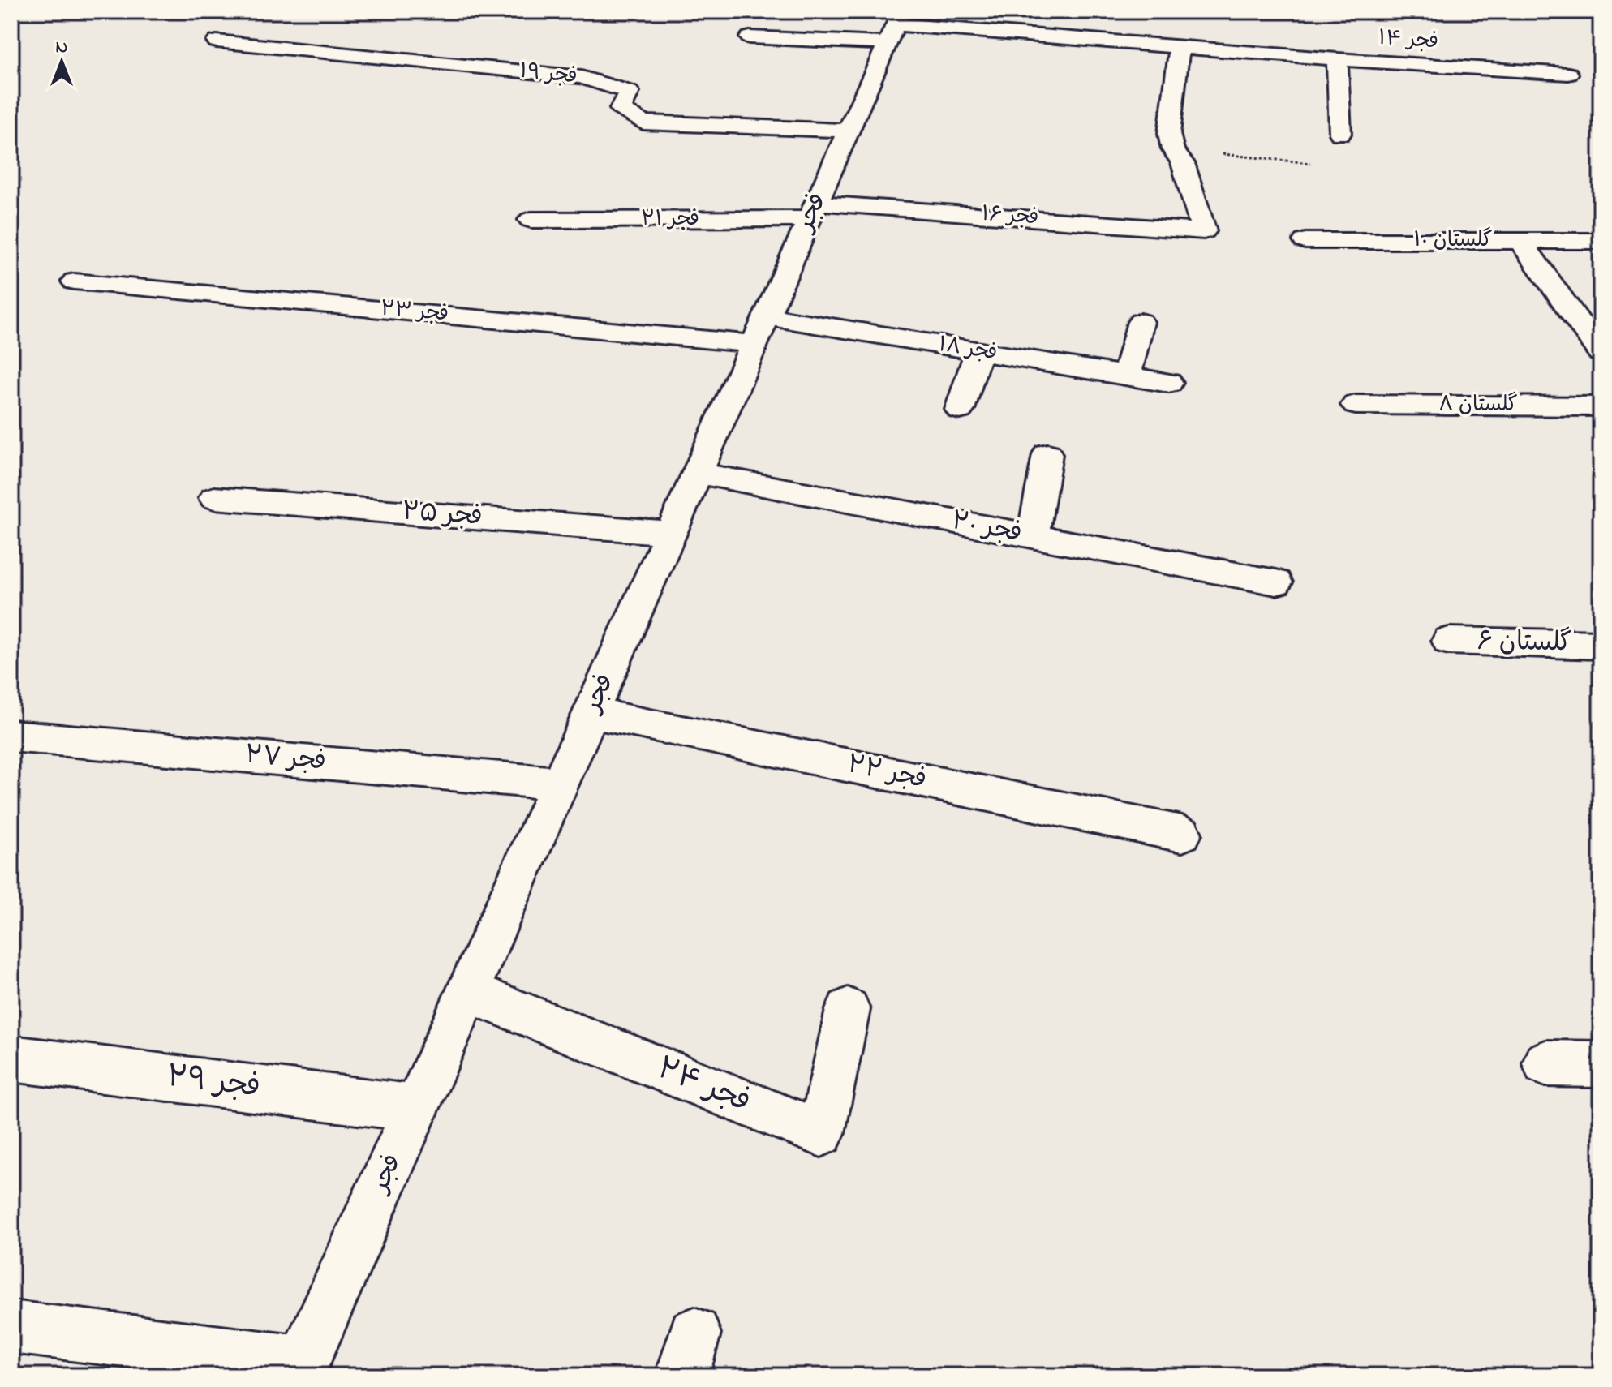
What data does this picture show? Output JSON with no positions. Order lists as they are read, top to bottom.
{
  "streets": {
    "street": [
      "فجر ۱۴",
      "فجر ۱۹",
      "فجر",
      "فجر ۱۶",
      "فجر ۲۱",
      "گلستان ۱۰",
      "فجر ۲۳",
      "فجر ۱۸",
      "گلستان ۸",
      "فجر ۲۵",
      "فجر ۲۰",
      "گلستان ۶",
      "فجر ۲۷",
      "فجر ۲۲",
      "فجر ۲۹",
      "فجر ۲۴"
    ]
  },
  "crossings": [
    ["فجر ۱۴", "فجر"],
    ["فجر ۱۹", "فجر"],
    ["فجر", "فجر ۱۶"],
    ["فجر", "فجر ۲۱"],
    ["فجر", "فجر ۲۳"],
    ["فجر", "فجر ۱۸"],
    ["فجر", "فجر ۲۵"],
    ["فجر", "فجر ۲۰"],
    ["فجر", "فجر ۲۷"],
    ["فجر", "فجر ۲۲"],
    ["فجر", "فجر ۲۹"],
    ["فجر", "فجر ۲۴"],
    ["فجر ۱۶", "فجر ۲۱"],
    ["فجر ۲۳", "فجر ۱۸"]
  ],
  "north": "top"
}
